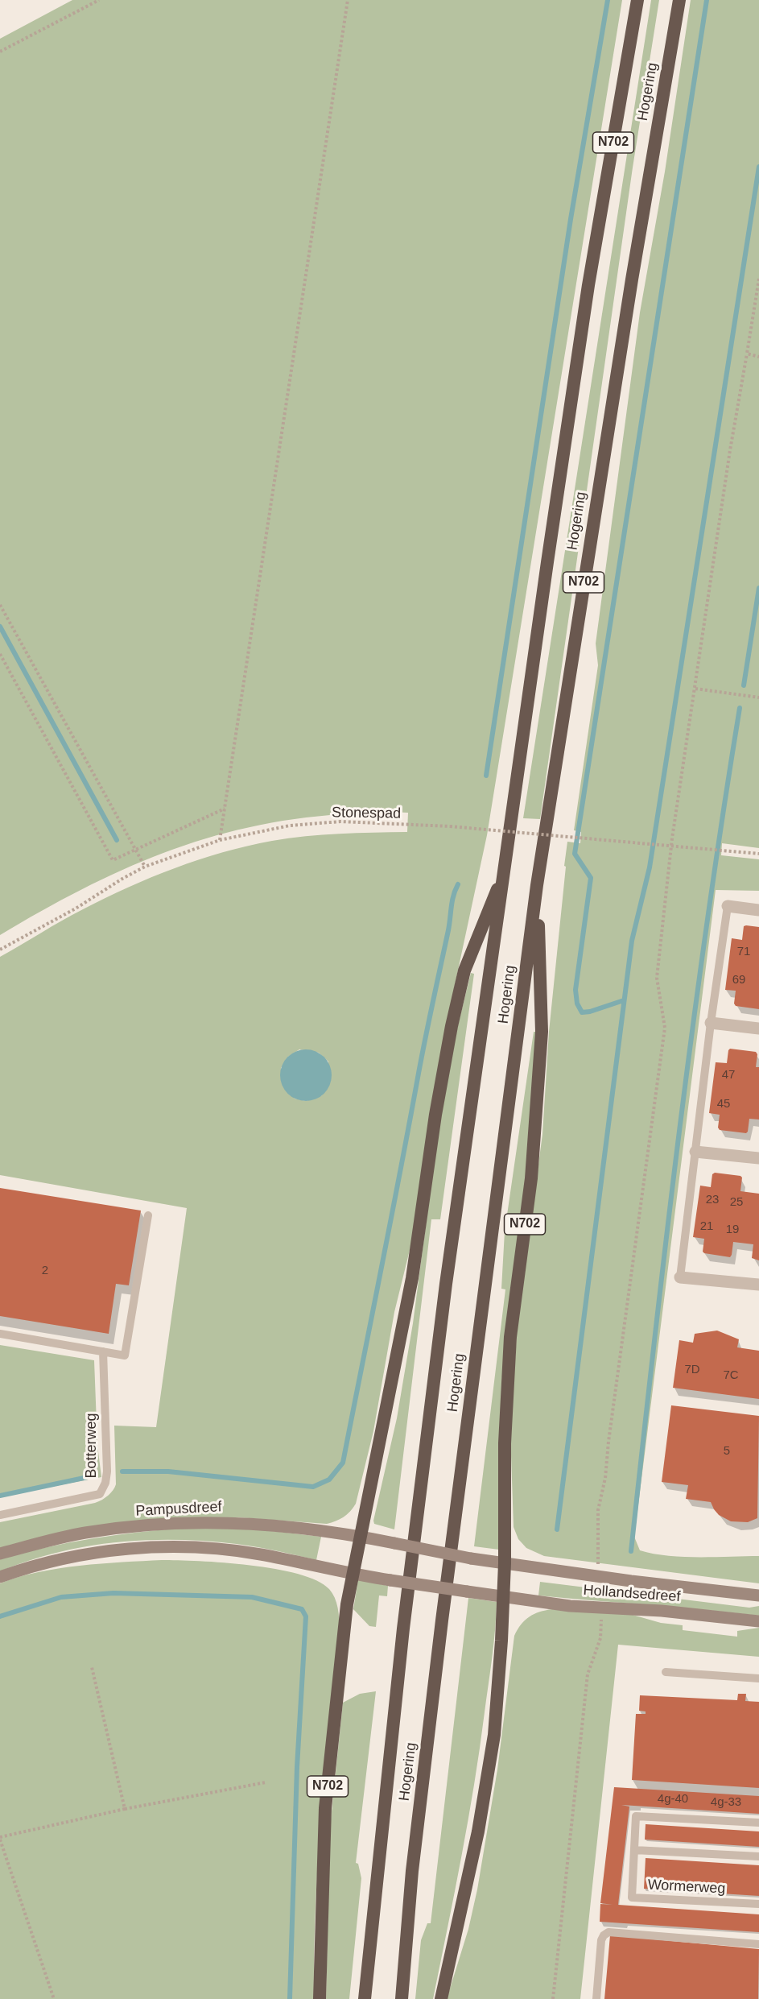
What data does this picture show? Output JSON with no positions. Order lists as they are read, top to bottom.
{
  "streets": {
    "highway": ["Hogering", "N702"],
    "main road": ["Pampusdreef", "Hollandsedreef"],
    "lane": ["Botterweg", "Wormerweg"],
    "path": ["Stonespad"]
  },
  "crossings": [
    ["Hogering", "N702"],
    ["N702", "Pampusdreef"],
    ["N702", "Hollandsedreef"],
    ["Pampusdreef", "Hollandsedreef"]
  ],
  "house_numbers": [
    "71",
    "69",
    "47",
    "45",
    "23",
    "25",
    "21",
    "19",
    "2",
    "7D",
    "7C",
    "5",
    "4g-40",
    "4g-33"
  ]
}
